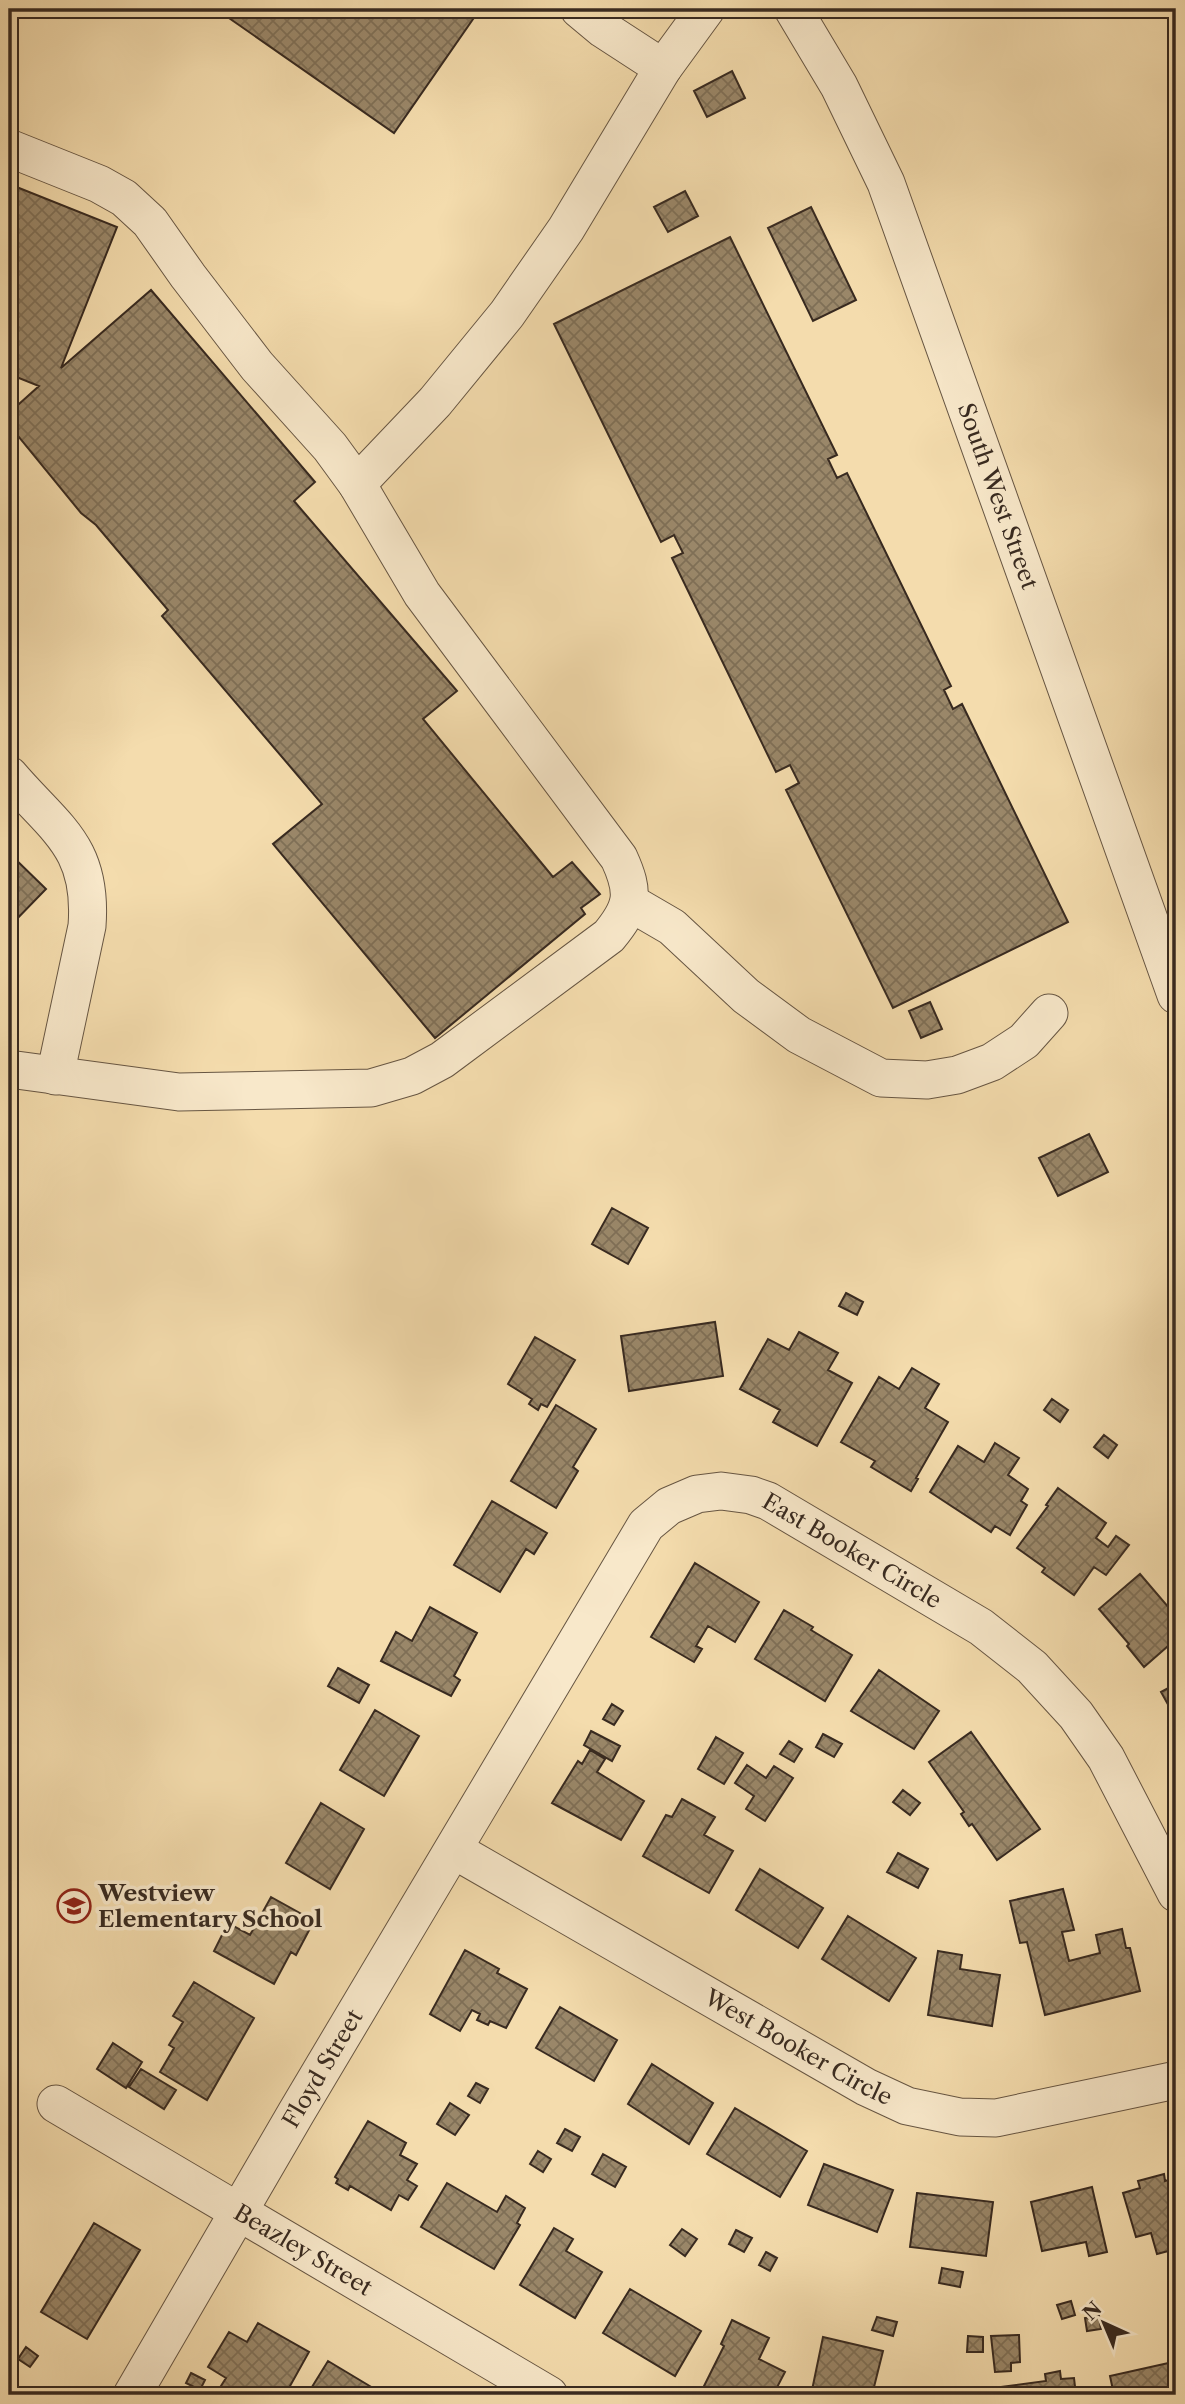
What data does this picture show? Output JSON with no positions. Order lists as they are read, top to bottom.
{
  "streets": {
    "street": [
      "South West Street",
      "East Booker Circle",
      "West Booker Circle",
      "Floyd Street",
      "Beazley Street"
    ]
  },
  "crossings": [
    ["East Booker Circle", "Floyd Street"],
    ["West Booker Circle", "Floyd Street"],
    ["Floyd Street", "Beazley Street"]
  ],
  "places": {
    "school or university": ["Westview Elementary School"]
  },
  "north": "top left"
}
